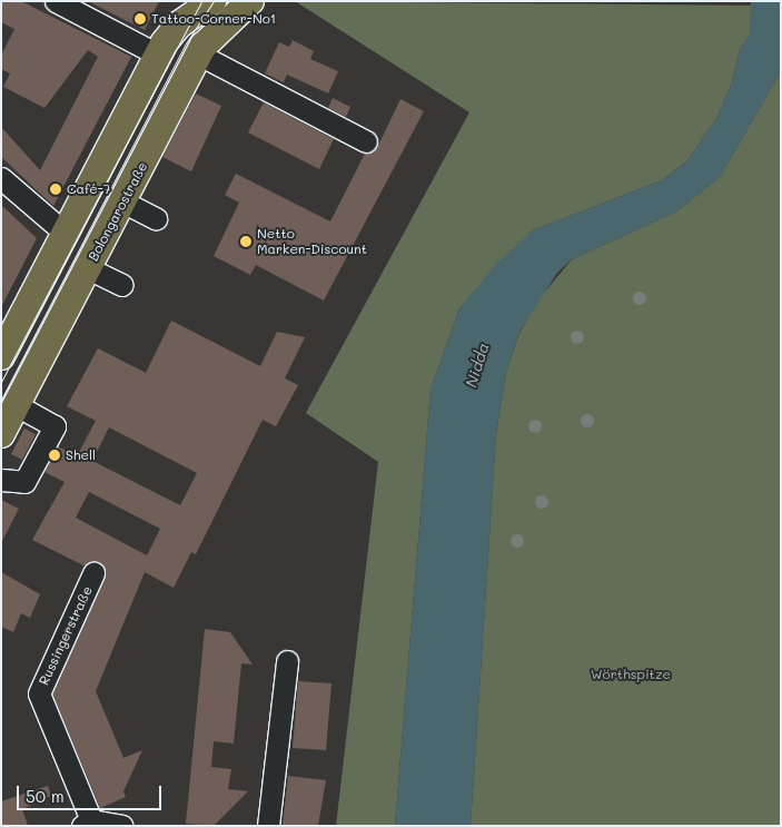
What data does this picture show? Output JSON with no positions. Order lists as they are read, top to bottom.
{
  "streets": {
    "main road": ["Bolongarostraße"],
    "street": ["Russingerstraße"]
  },
  "water": ["Nidda"],
  "parks": ["Wörthspitze"],
  "places": [
    "Tattoo-Corner-No1",
    "Café-7",
    "Netto Marken-Discount",
    "Shell"
  ],
  "scale_bar": "50 m"
}
